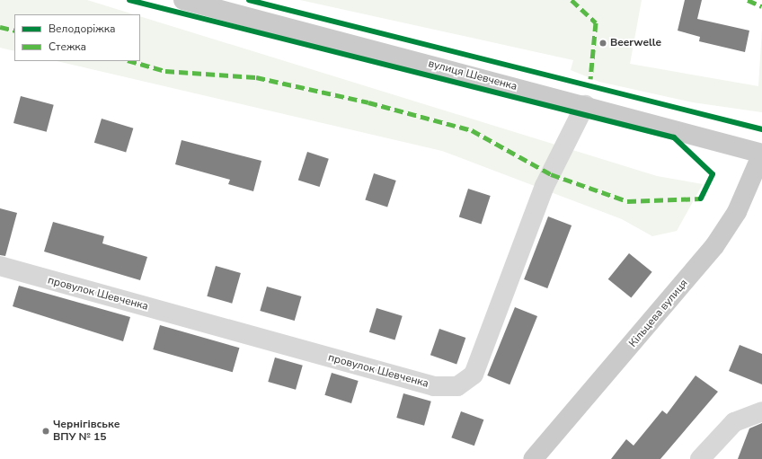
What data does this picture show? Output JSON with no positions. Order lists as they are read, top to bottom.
{
  "streets": {
    "main road": ["вулиця Шевченка", "Кільцева вулиця"],
    "street": ["провулок Шевченка"]
  },
  "crossings": [
    ["вулиця Шевченка", "провулок Шевченка"],
    ["вулиця Шевченка", "Кільцева вулиця"]
  ],
  "places": ["Beerwelle", "Чернігівське ВПУ № 15"],
  "legend": ["Велодоріжка", "Стежка"]
}
